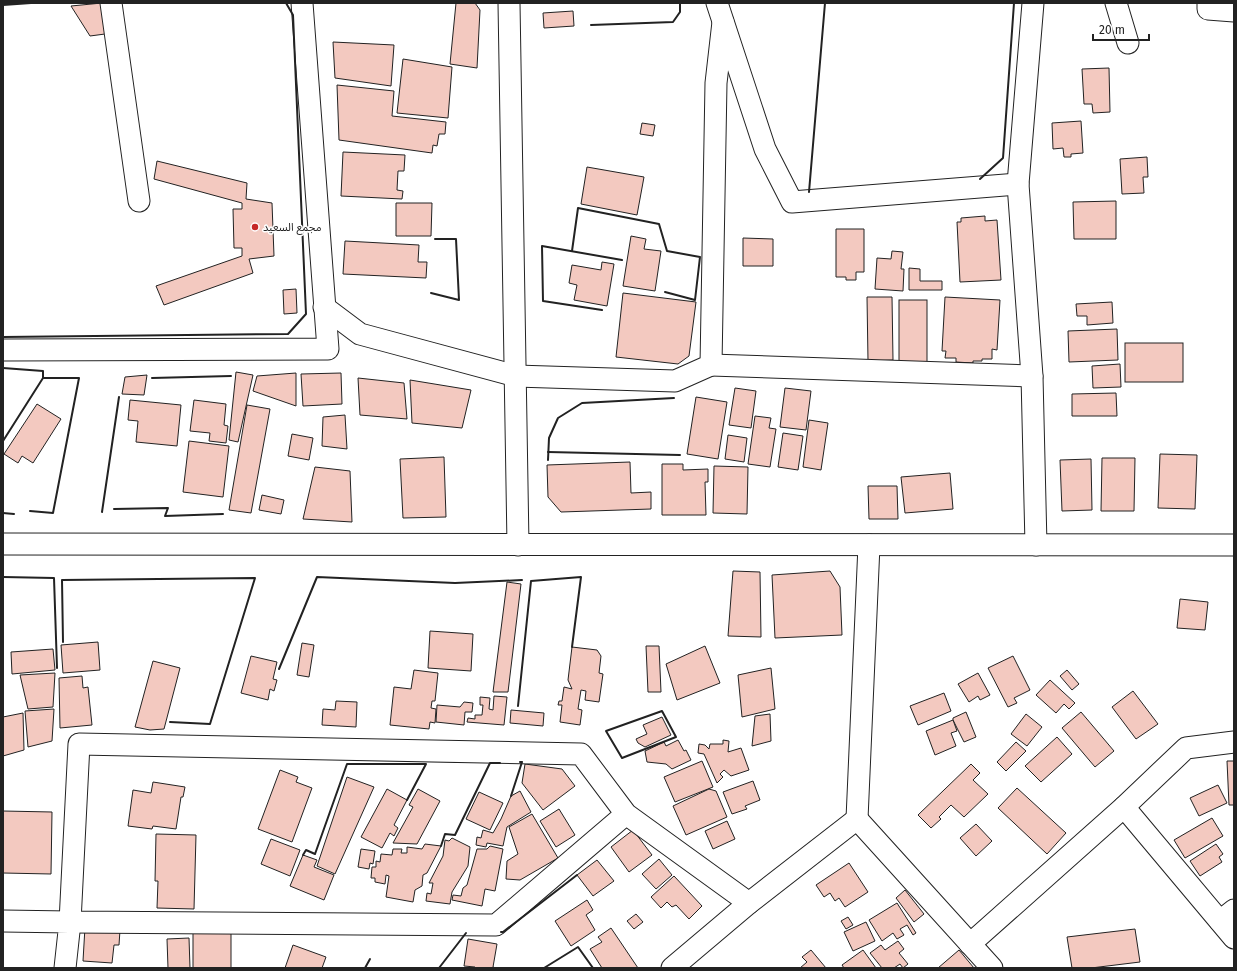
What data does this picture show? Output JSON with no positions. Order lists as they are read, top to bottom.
{
  "places": ["مجمع السعيد"],
  "scale_bar": "20 m"
}
